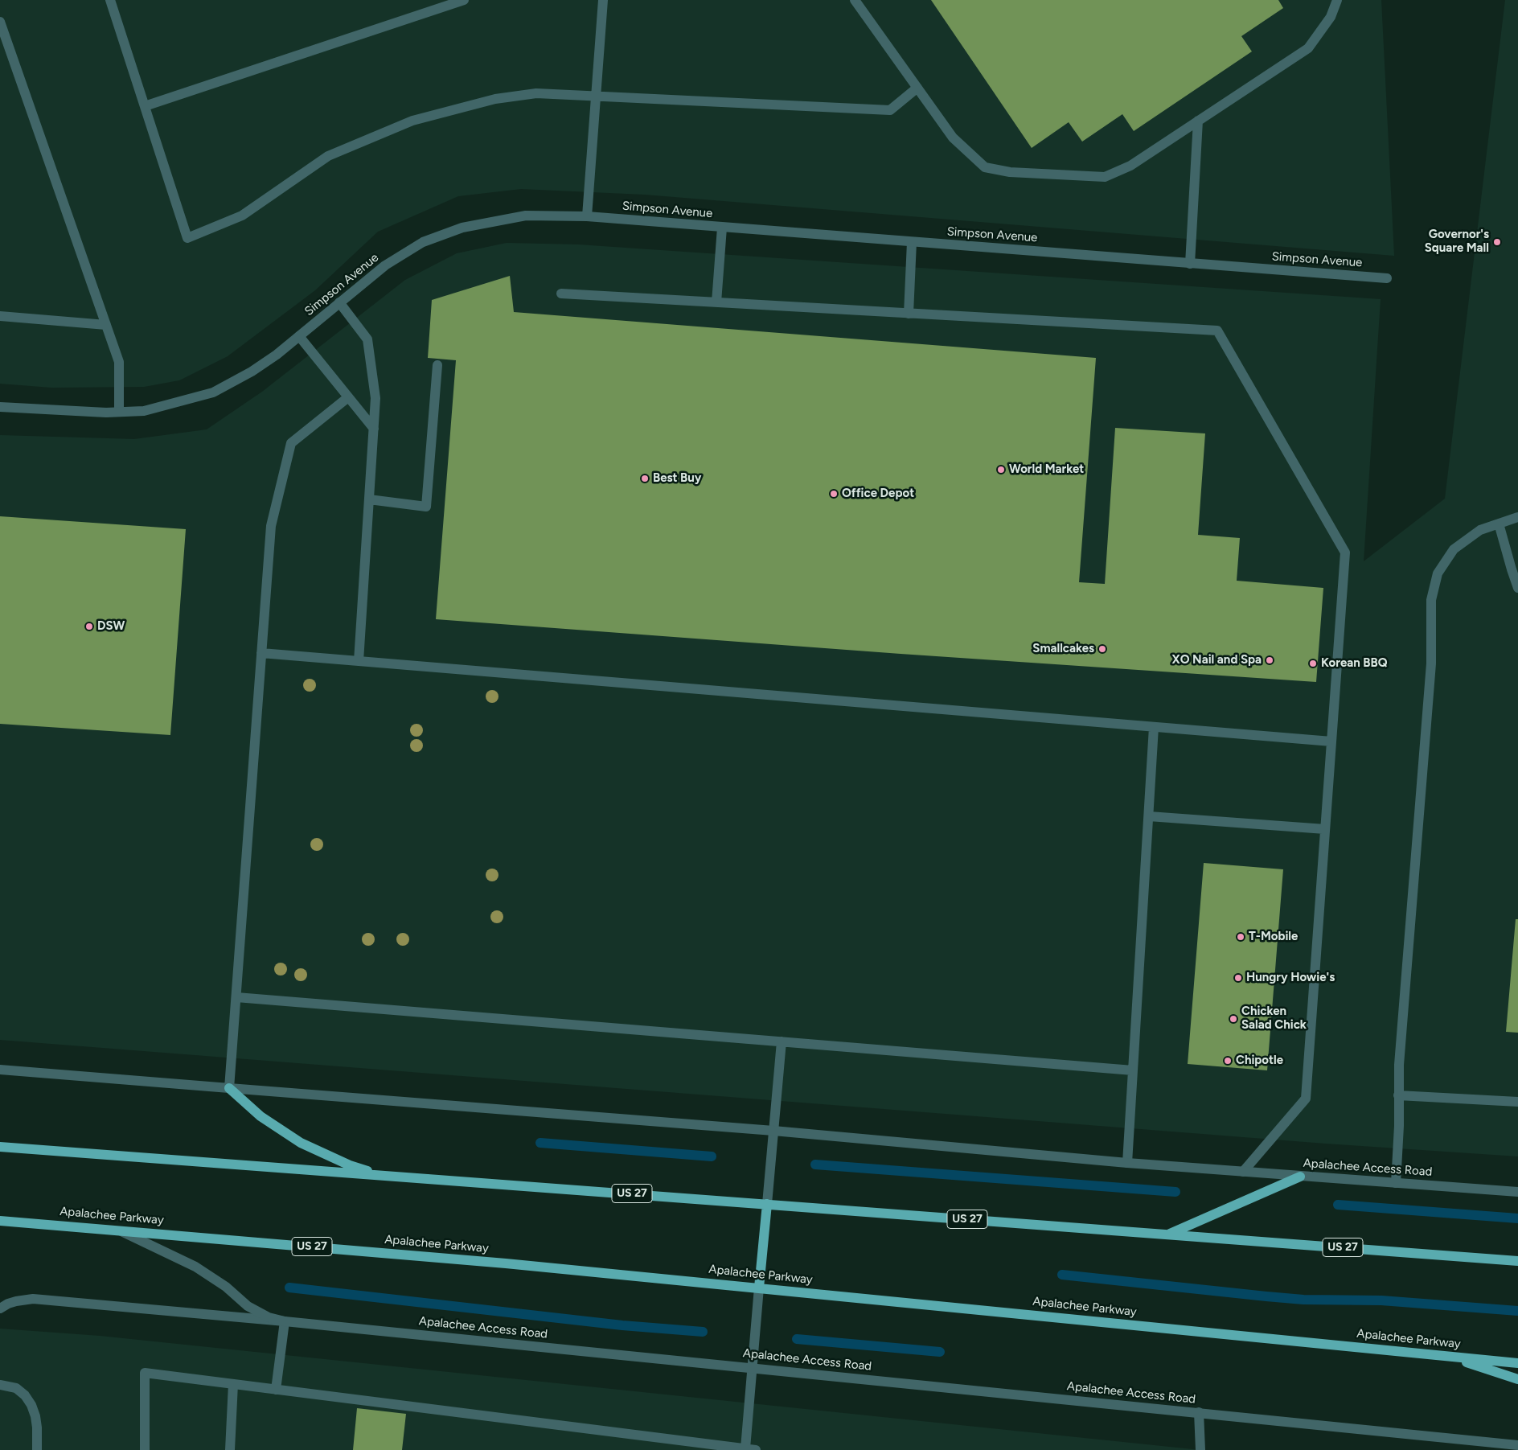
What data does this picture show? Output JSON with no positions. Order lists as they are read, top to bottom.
{
  "streets": {
    "main road": ["US 27", "Apalachee Parkway"],
    "street": ["Simpson Avenue", "Apalachee Access Road"]
  },
  "crossings": [
    ["Apalachee Access Road", "Apalachee Parkway"]
  ],
  "places": [
    "Governor's Square Mall",
    "World Market",
    "Best Buy",
    "Office Depot",
    "DSW",
    "Smallcakes",
    "XO Nail and Spa",
    "Korean BBQ",
    "T-Mobile",
    "Hungry Howie's",
    "Chicken Salad Chick",
    "Chipotle"
  ]
}
